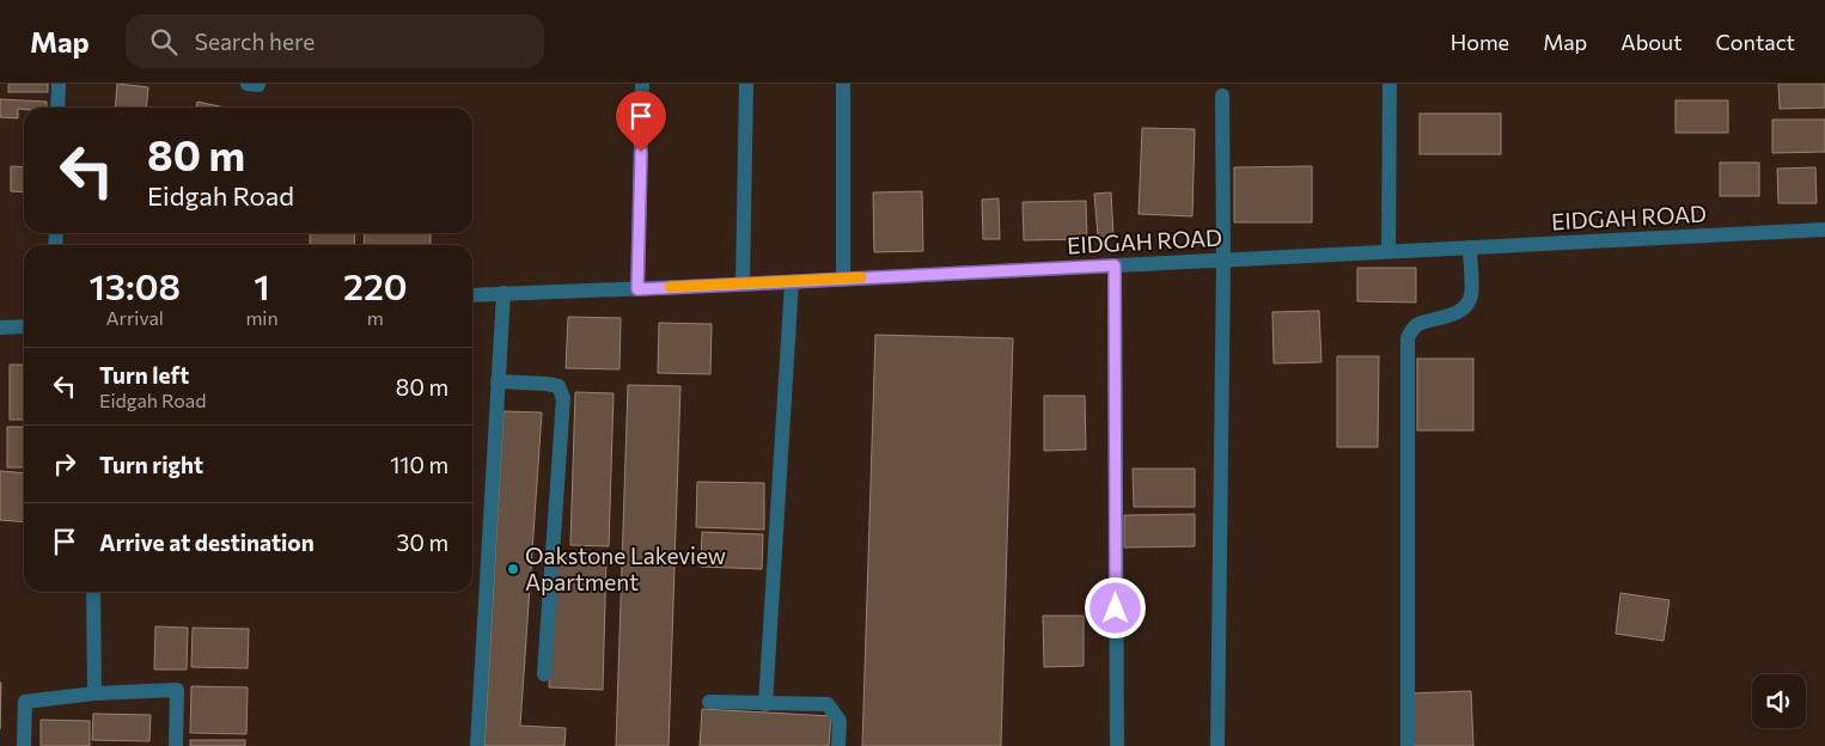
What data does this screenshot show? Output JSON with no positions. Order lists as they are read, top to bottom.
{
  "streets": {
    "street": ["EIDGAH ROAD"]
  },
  "places": ["Oakstone Lakeview Apartment"],
  "page": {
    "header": "Map",
    "search": "Search here",
    "nav": [
      "Home",
      "Map",
      "About",
      "Contact"
    ],
    "turn": ["80 m", "Eidgah Road"],
    "eta": [
      "13:08",
      "Arrival",
      "1",
      "min",
      "220",
      "m"
    ],
    "list": [
      {
        "name": "Turn left",
        "note": "Eidgah Road",
        "value": "80 m"
      },
      {
        "name": "Turn right",
        "value": "110 m"
      },
      {
        "name": "Arrive at destination",
        "value": "30 m"
      }
    ]
  }
}
